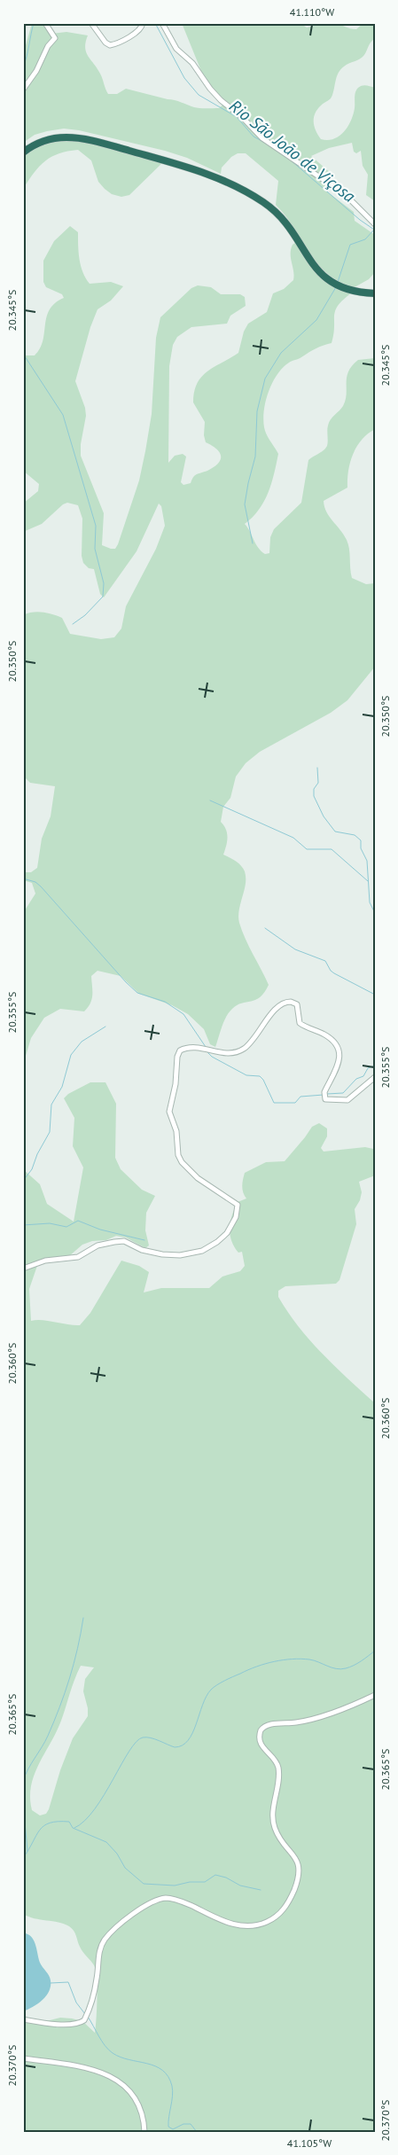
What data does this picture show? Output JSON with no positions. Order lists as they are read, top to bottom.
{
  "water": ["Rio São João de Viçosa"],
  "coordinates": [
    "41.110°W",
    "20.345°S",
    "20.350°S",
    "20.355°S",
    "20.360°S",
    "20.365°S",
    "20.370°S",
    "41.105°W"
  ]
}
